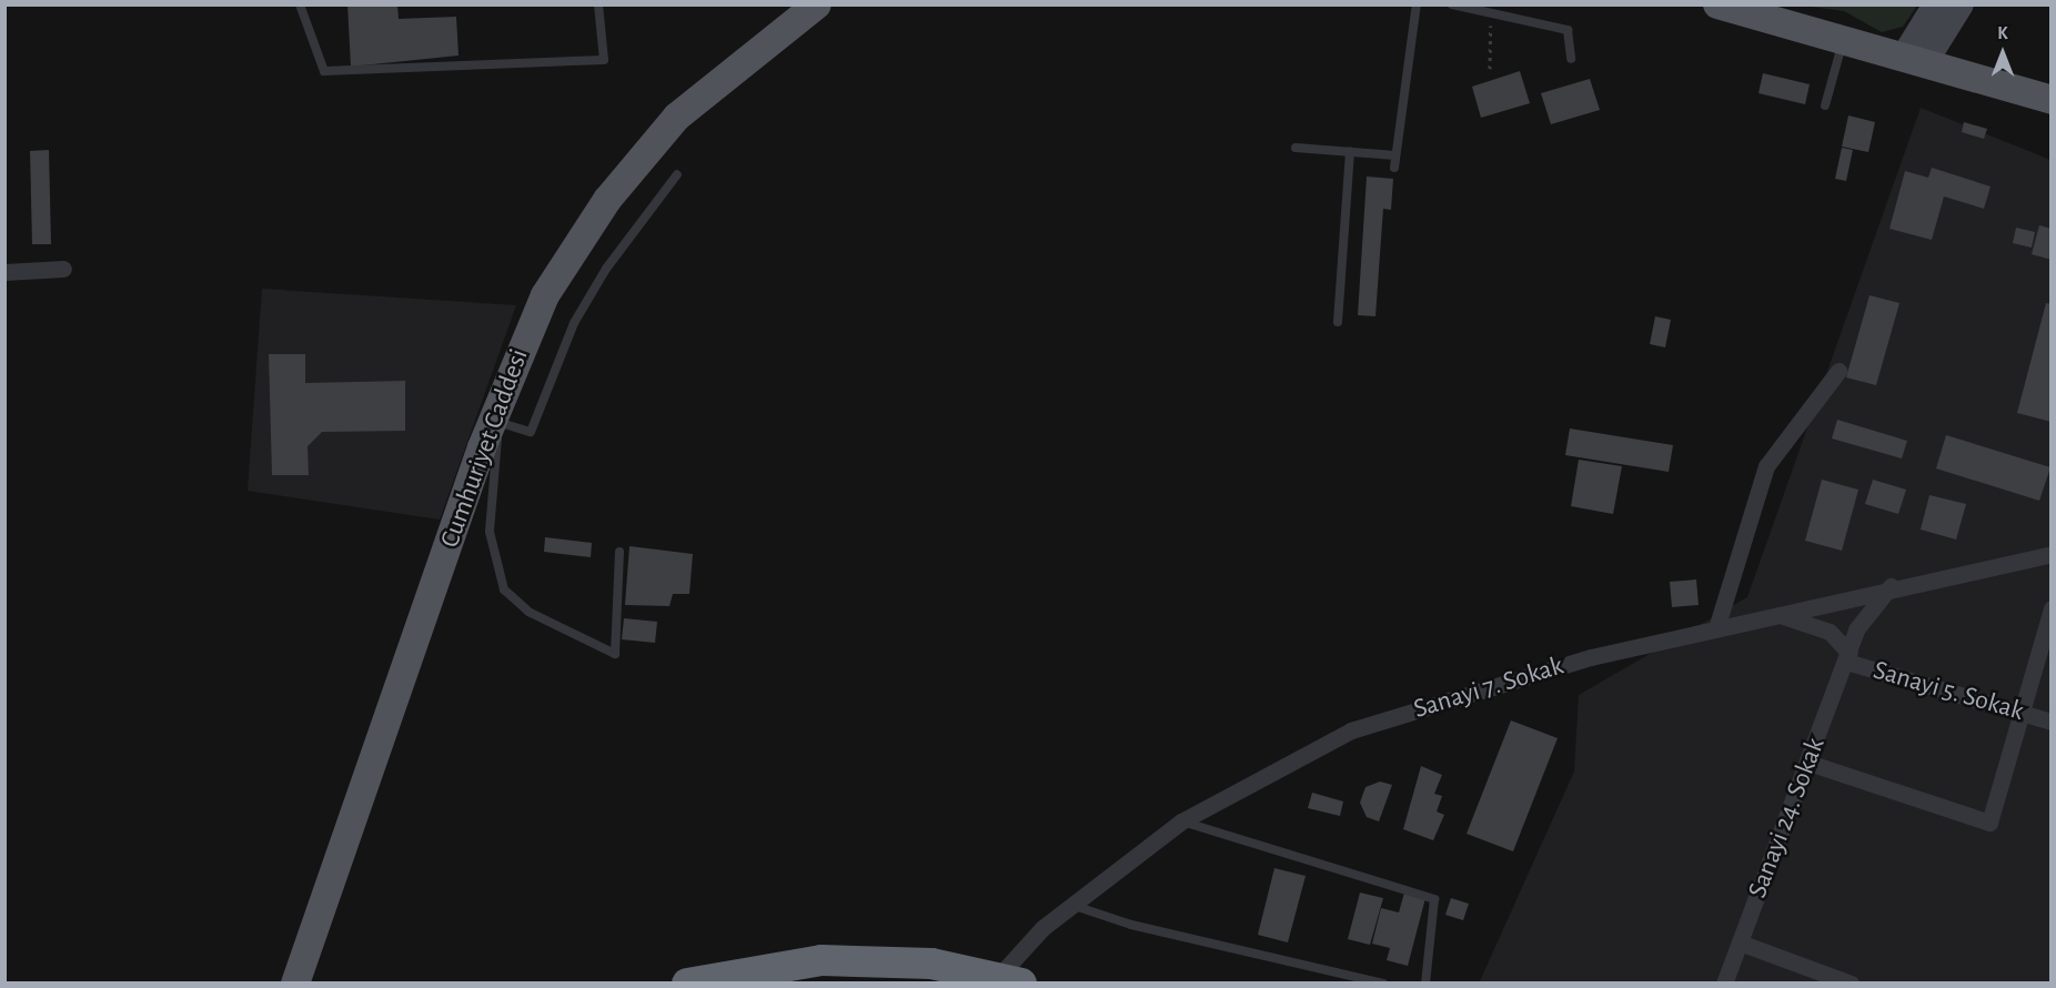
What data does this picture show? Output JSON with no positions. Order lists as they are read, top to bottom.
{
  "streets": {
    "main road": ["Cumhuriyet Caddesi"],
    "street": ["Sanayi 7. Sokak", "Sanayi 5. Sokak", "Sanayi 24. Sokak"]
  },
  "crossings": [
    ["Sanayi 7. Sokak", "Sanayi 24. Sokak"],
    ["Sanayi 5. Sokak", "Sanayi 24. Sokak"]
  ],
  "north": "top"
}
